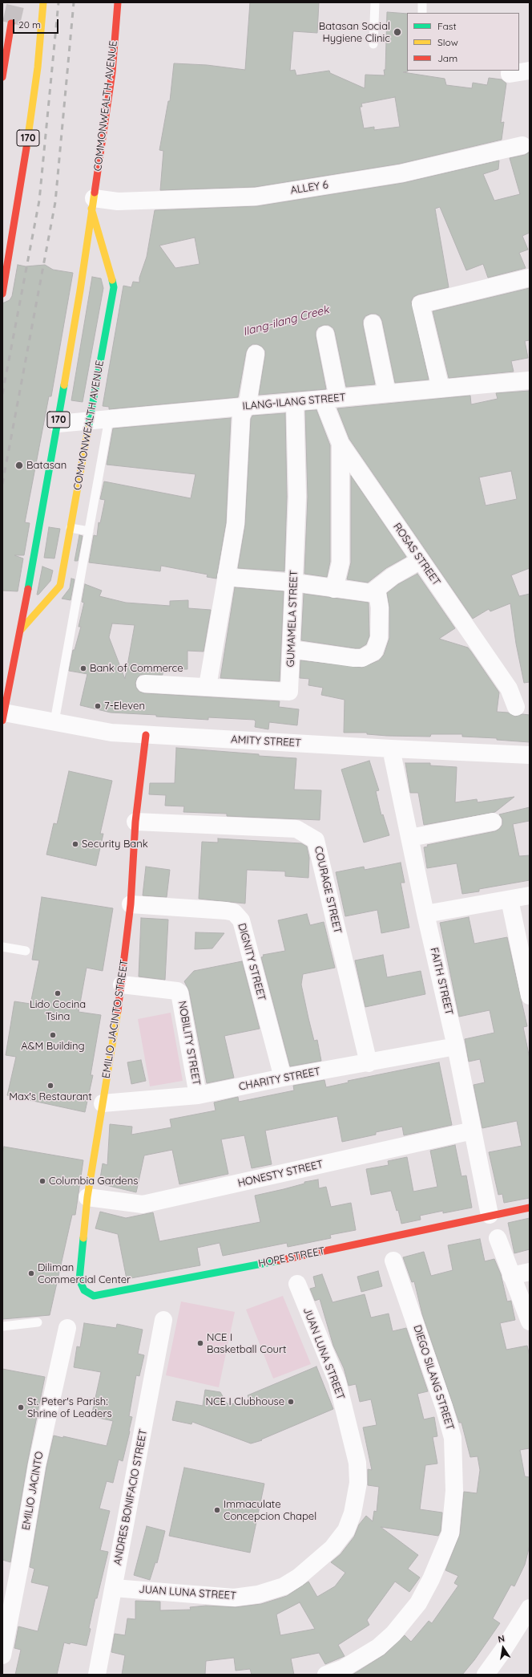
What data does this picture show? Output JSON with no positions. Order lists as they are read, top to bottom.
{
  "streets": {
    "street": [
      "COMMONWEALTH AVENUE",
      "170",
      "ALLEY 6",
      "ILANG-ILANG STREET",
      "ROSAS STREET",
      "GUMAMELA STREET",
      "AMITY STREET",
      "COURAGE STREET",
      "DIGNITY STREET",
      "FAITH STREET",
      "EMILIO JACINTO STREET",
      "NOBILITY STREET",
      "CHARITY STREET",
      "HONESTY STREET",
      "HOPE STREET",
      "JUAN LUNA STREET",
      "DIEGO SILANG STREET",
      "EMILIO JACINTO",
      "ANDRES BONIFACIO STREET"
    ]
  },
  "crossings": [
    ["COMMONWEALTH AVENUE", "ALLEY 6"],
    ["COMMONWEALTH AVENUE", "ILANG-ILANG STREET"],
    ["COMMONWEALTH AVENUE", "AMITY STREET"],
    ["ILANG-ILANG STREET", "ROSAS STREET"],
    ["ILANG-ILANG STREET", "GUMAMELA STREET"],
    ["AMITY STREET", "FAITH STREET"],
    ["AMITY STREET", "EMILIO JACINTO STREET"],
    ["COURAGE STREET", "EMILIO JACINTO STREET"],
    ["COURAGE STREET", "CHARITY STREET"],
    ["DIGNITY STREET", "EMILIO JACINTO STREET"],
    ["DIGNITY STREET", "CHARITY STREET"],
    ["FAITH STREET", "CHARITY STREET"],
    ["FAITH STREET", "HONESTY STREET"],
    ["FAITH STREET", "HOPE STREET"],
    ["EMILIO JACINTO STREET", "NOBILITY STREET"],
    ["EMILIO JACINTO STREET", "CHARITY STREET"],
    ["EMILIO JACINTO STREET", "HONESTY STREET"],
    ["EMILIO JACINTO STREET", "HOPE STREET"],
    ["NOBILITY STREET", "CHARITY STREET"],
    ["JUAN LUNA STREET", "ANDRES BONIFACIO STREET"]
  ],
  "water": ["Ilang-ilang Creek"],
  "places": [
    "Batasan Social Hygiene Clinic",
    "Batasan",
    "Bank of Commerce",
    "7-Eleven",
    "Security Bank",
    "Lido Cocina Tsina",
    "A&M Building",
    "Max's Restaurant",
    "Columbia Gardens",
    "Diliman Commercial Center",
    "NCE I Basketball Court",
    "NCE I Clubhouse",
    "St. Peter's Parish: Shrine of Leaders",
    "Immaculate Concepcion Chapel"
  ],
  "legend": ["Fast", "Slow", "Jam"],
  "scale_bar": "20 m",
  "north": "top"
}
